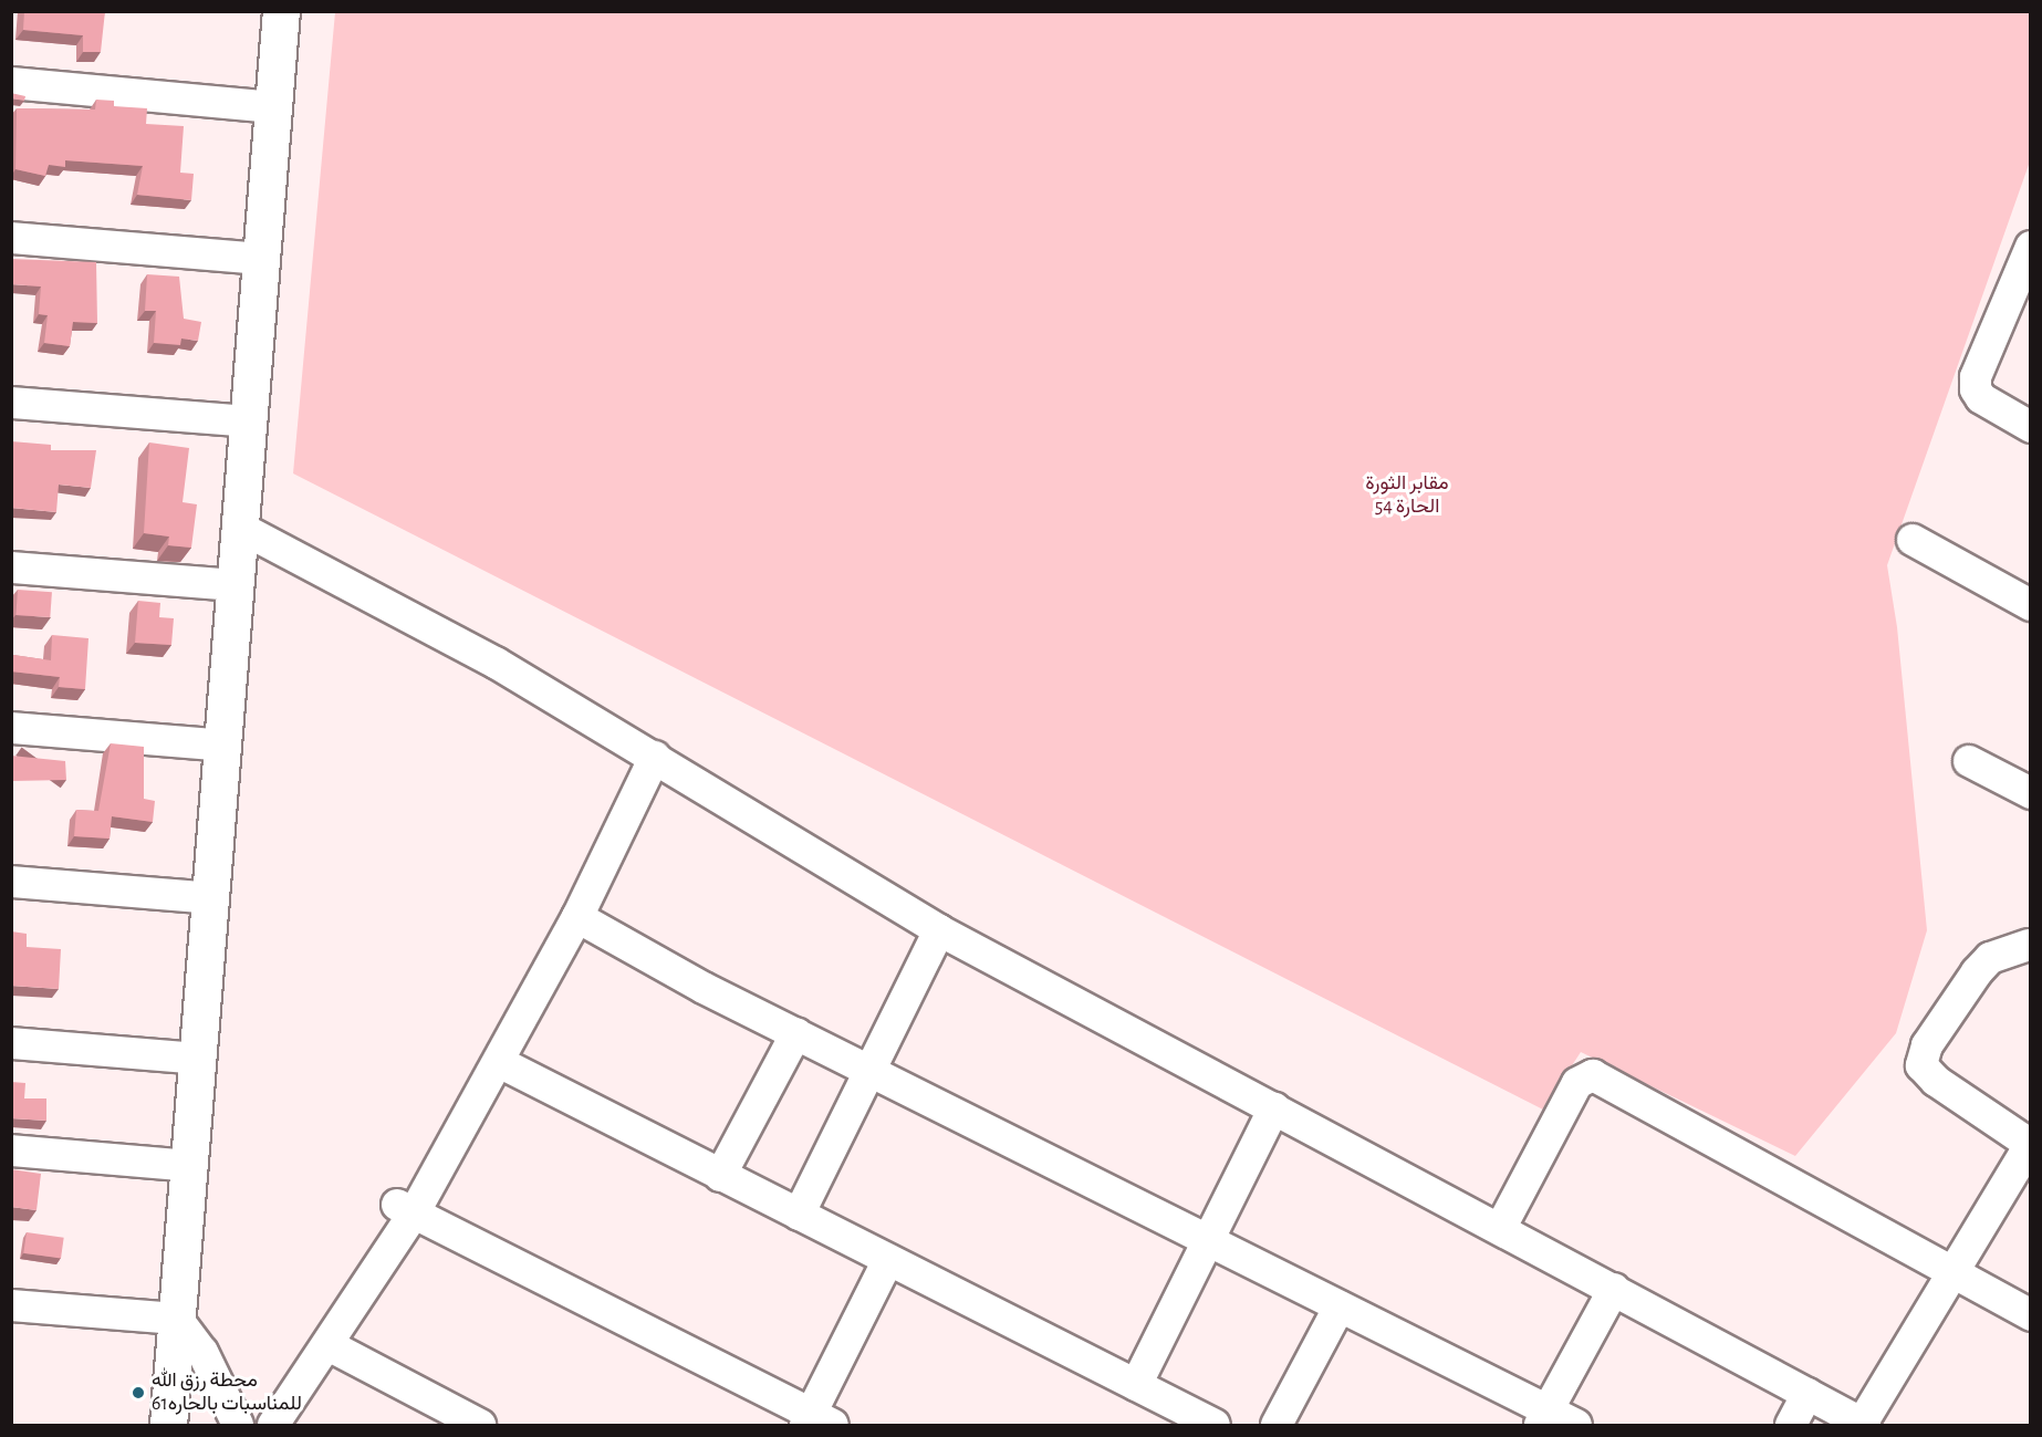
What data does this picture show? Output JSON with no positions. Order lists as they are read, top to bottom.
{
  "parks": ["مقابر الثورة الحارة 54"],
  "places": ["محطة رزق الله للمناسبات بالحاره61"]
}
